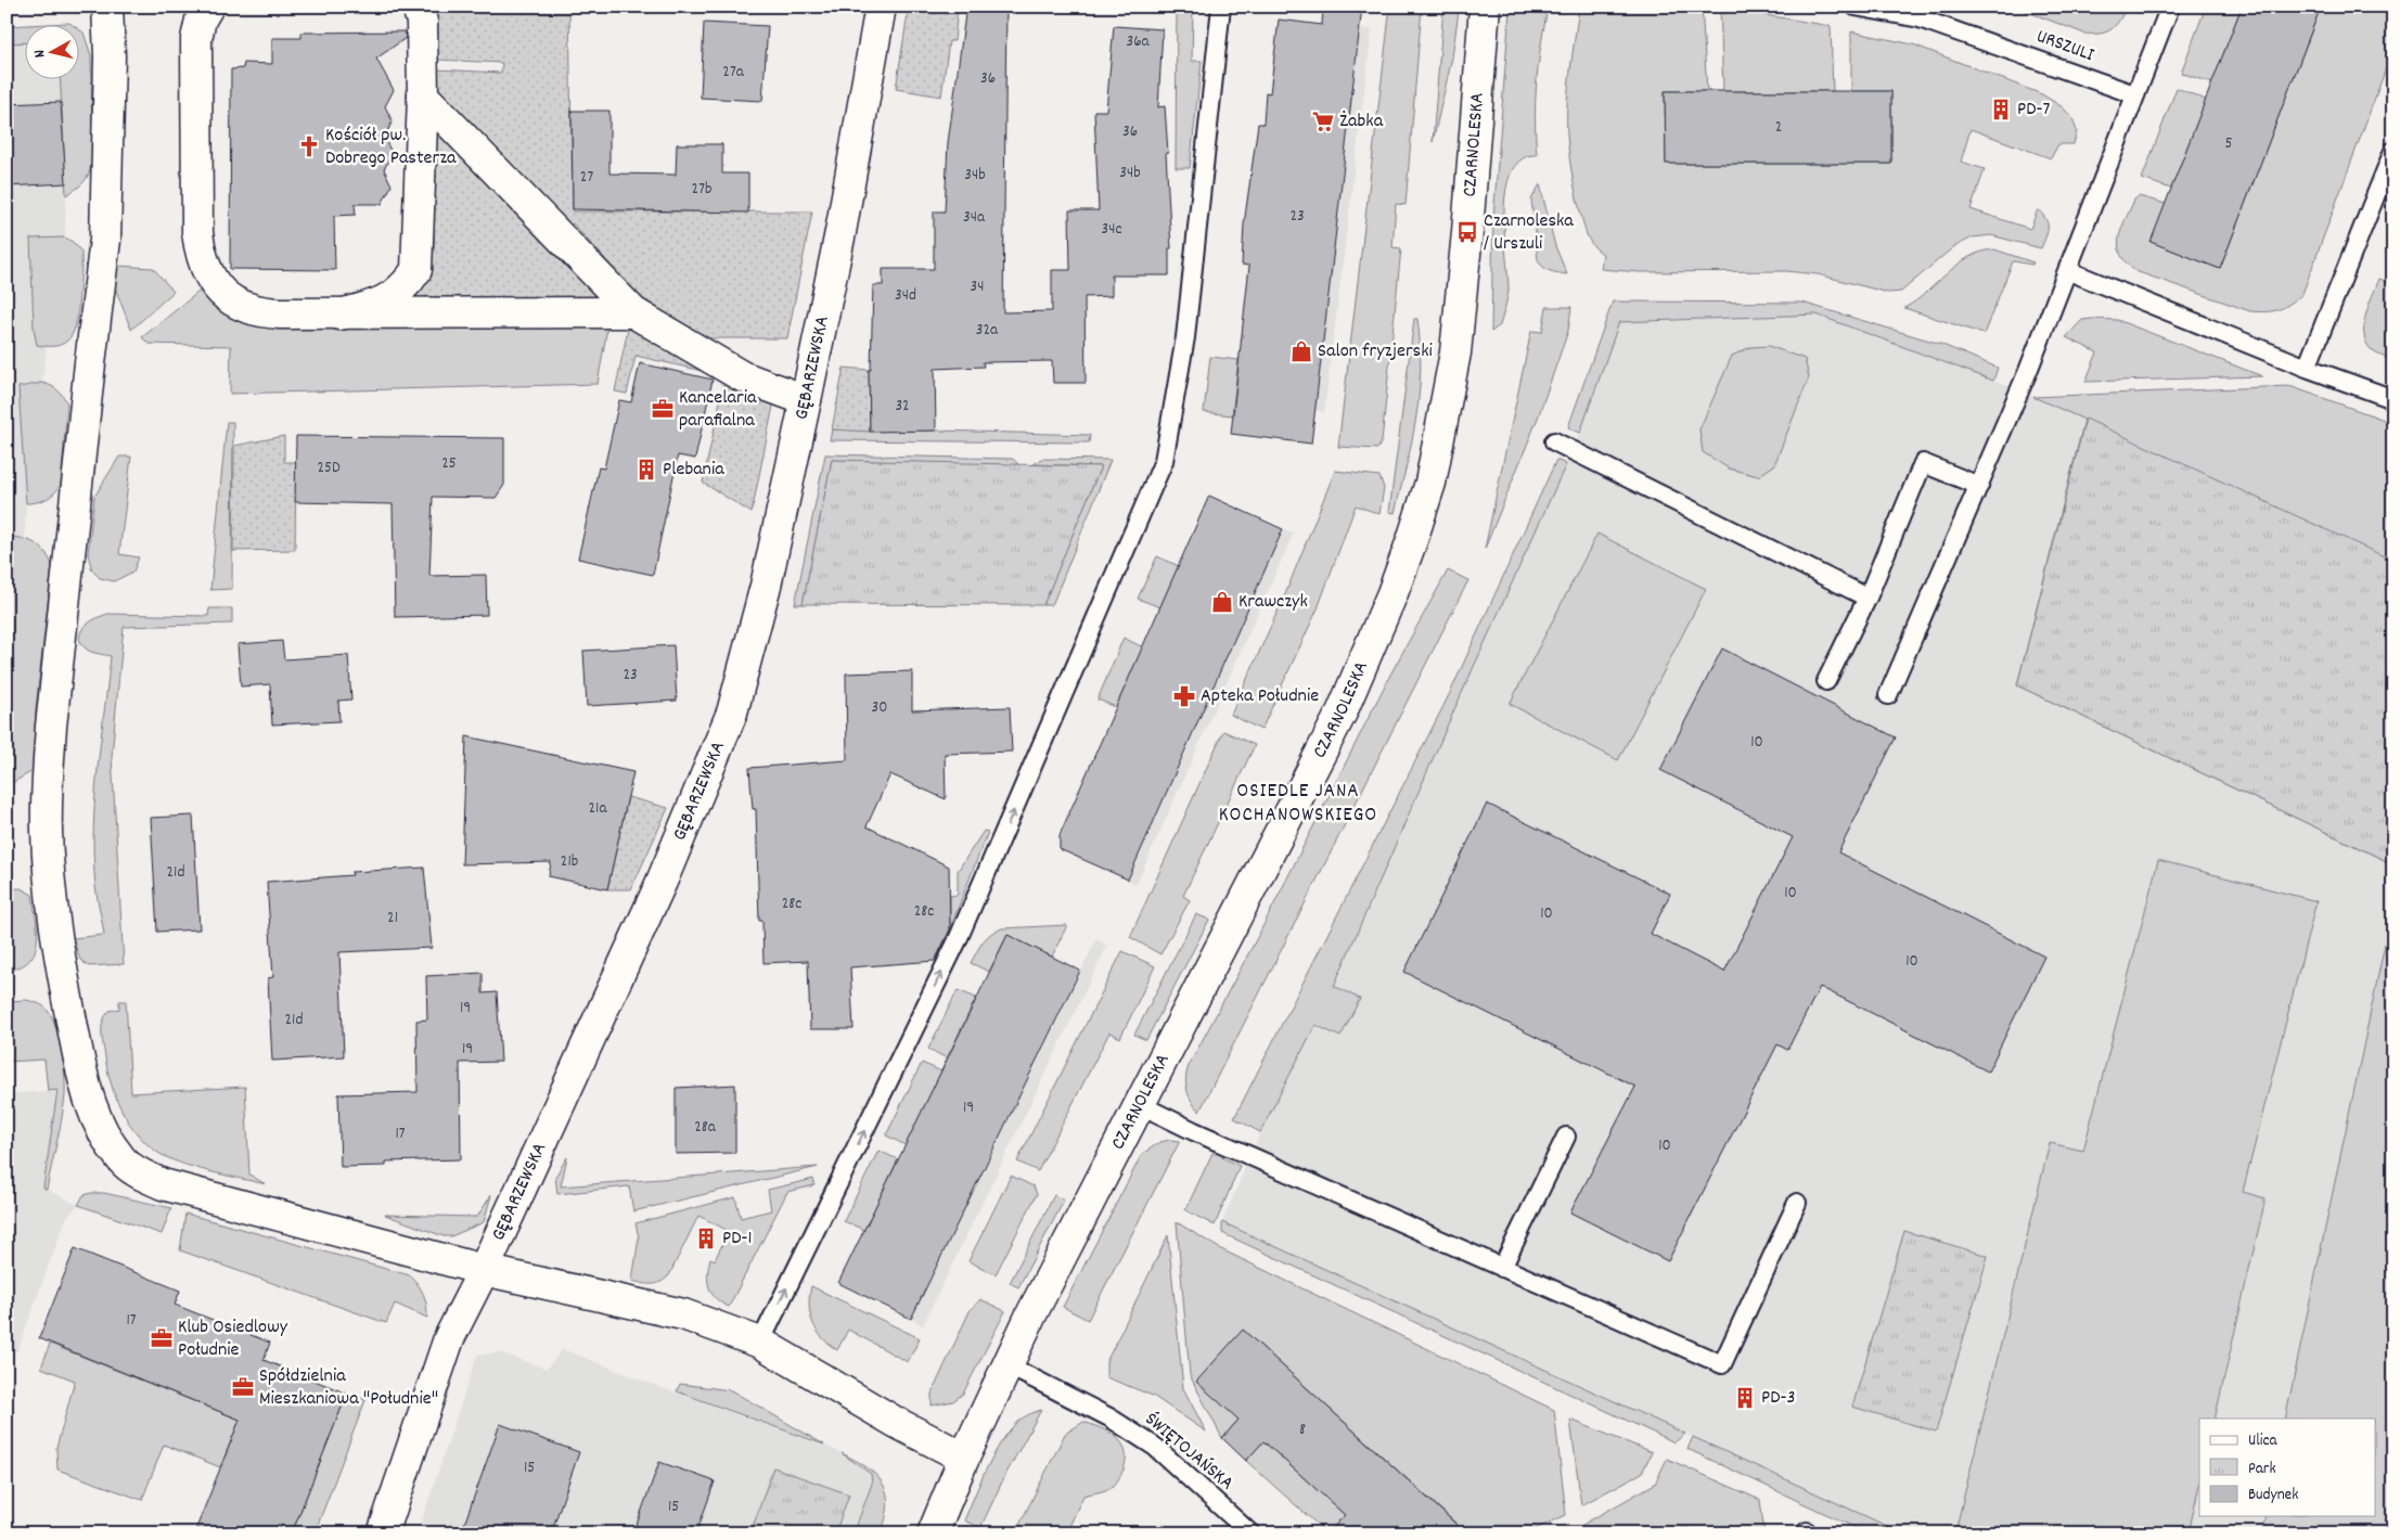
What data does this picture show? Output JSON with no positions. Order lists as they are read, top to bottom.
{
  "streets": {
    "street": ["CZARNOLESKA", "GĘBARZEWSKA"],
    "lane": ["URSZULI", "ŚWIĘTOJAŃSKA"]
  },
  "crossings": [
    ["CZARNOLESKA", "ŚWIĘTOJAŃSKA"]
  ],
  "districts": ["OSIEDLE JANA KOCHANOWSKIEGO"],
  "places": {
    "building": [
      "PD-7",
      "Plebania",
      "PD-1",
      "PD-3"
    ],
    "supermarket": ["Żabka"],
    "church": ["Kościół pw. Dobrego Pasterza"],
    "bus stop": ["Czarnoleska / Urszuli"],
    "shop": ["Salon fryzjerski", "Krawczyk"],
    "office": ["Kancelaria parafialna", "Klub Osiedlowy Południe", "Spółdzielnia Mieszkaniowa \"Południe\""],
    "pharmacy": ["Apteka Południe"]
  },
  "house_numbers": [
    "36a",
    "27a",
    "36",
    "2",
    "36",
    "5",
    "34b",
    "34b",
    "27",
    "27b",
    "23",
    "34a",
    "34c",
    "34",
    "34d",
    "32a",
    "32",
    "25",
    "25D",
    "23",
    "30",
    "10",
    "21a",
    "21b",
    "21d",
    "10",
    "28c",
    "28c",
    "10",
    "21",
    "10",
    "19",
    "21d",
    "19",
    "19",
    "28a",
    "17",
    "10",
    "17",
    "8",
    "15",
    "15"
  ],
  "legend": ["Ulica", "Park", "Budynek"],
  "north": "left"
}
